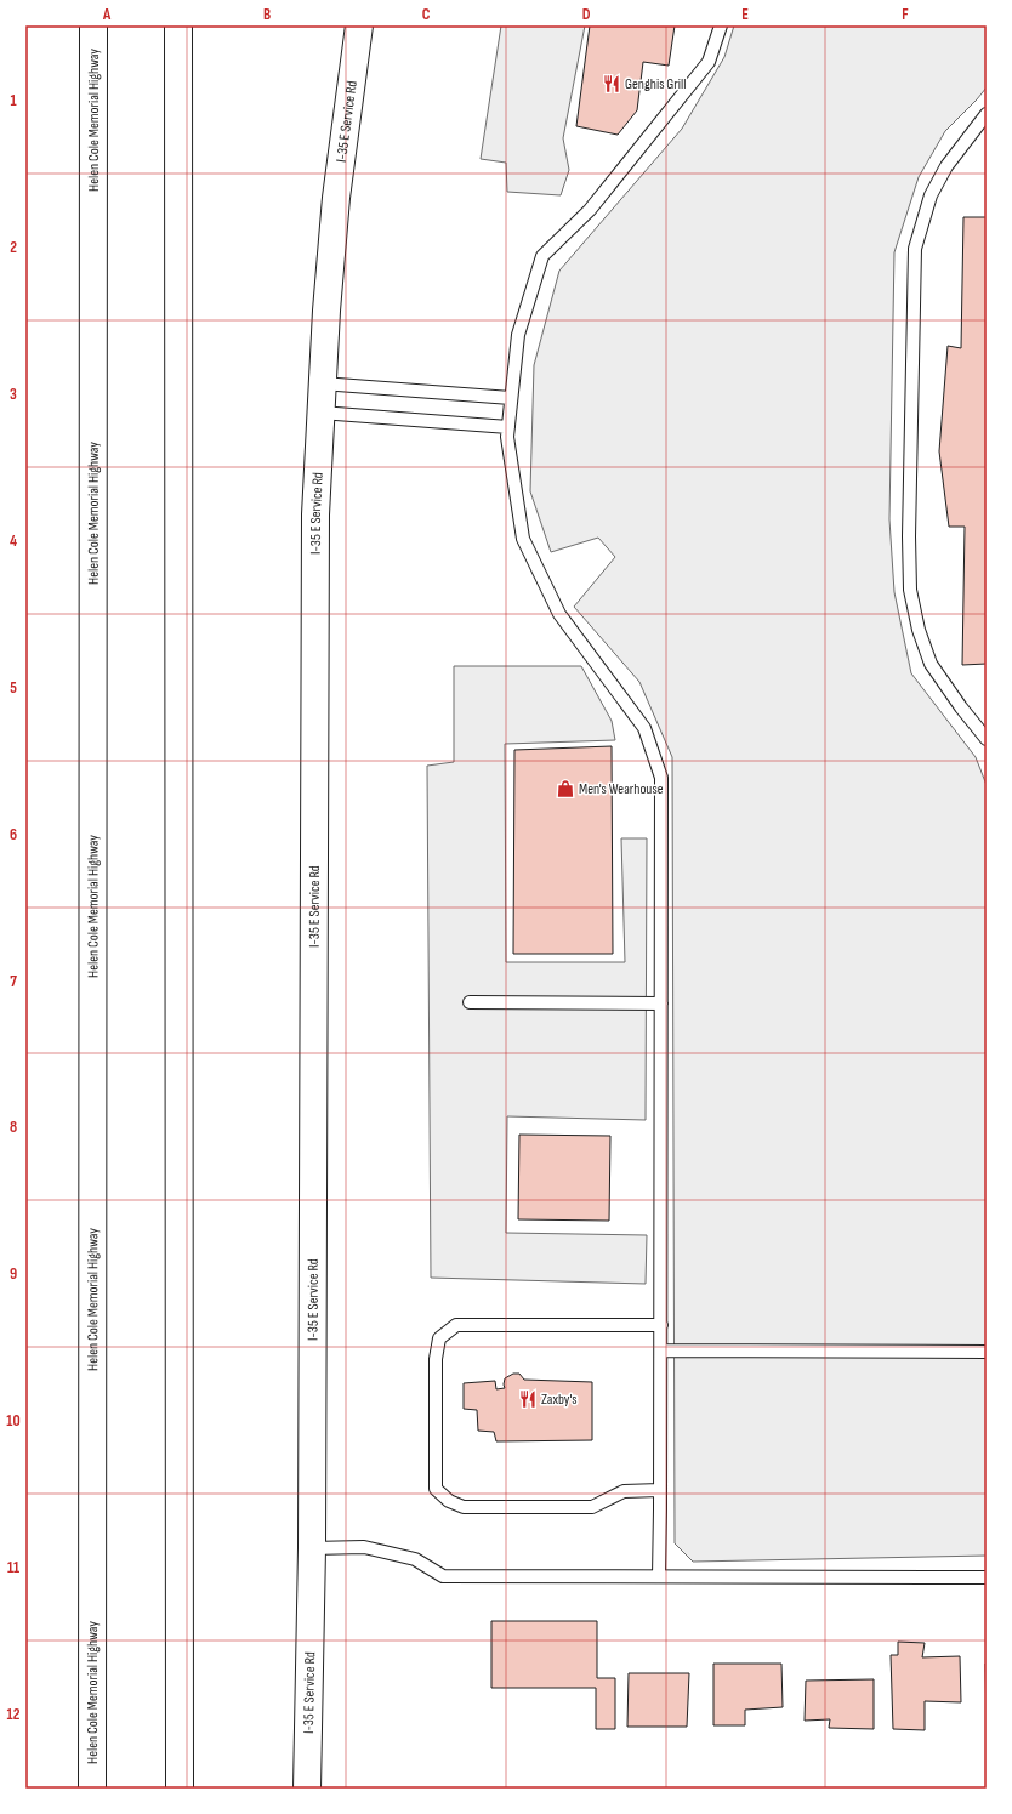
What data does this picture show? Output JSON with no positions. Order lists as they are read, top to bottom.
{
  "streets": {
    "main road": ["Helen Cole Memorial Highway", "I-35 E Service Rd"]
  },
  "places": {
    "restaurant": ["Genghis Grill", "Zaxby's"],
    "shop": ["Men's Wearhouse"]
  },
  "grid": {
    "columns": [
      "A",
      "B",
      "C",
      "D",
      "E",
      "F"
    ],
    "rows": [
      "1",
      "2",
      "3",
      "4",
      "5",
      "6",
      "7",
      "8",
      "9",
      "10",
      "11",
      "12"
    ]
  }
}
